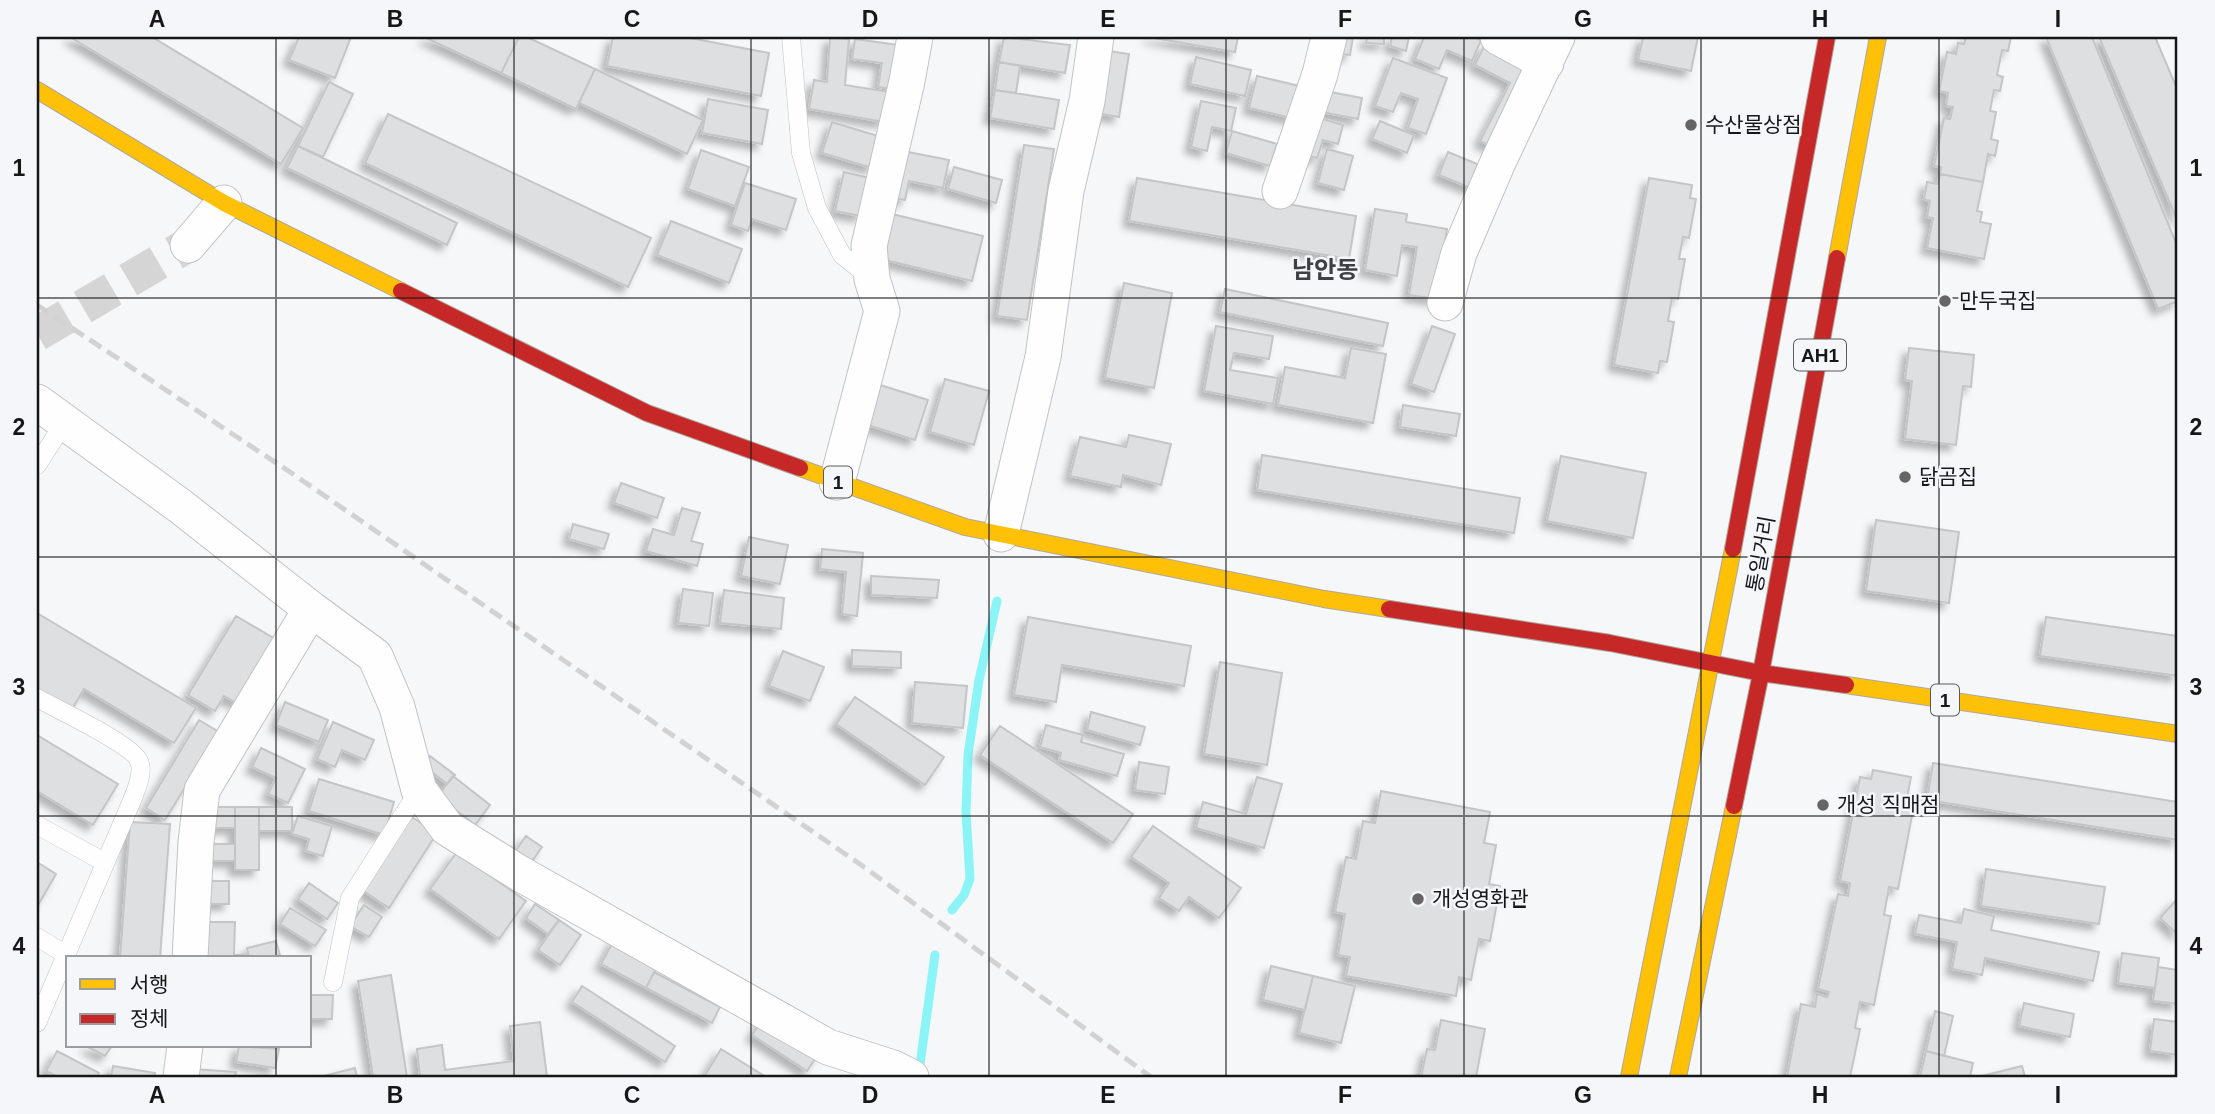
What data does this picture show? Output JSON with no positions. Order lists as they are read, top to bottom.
{
  "streets": {
    "main road": ["AH1", "1", "통일거리"]
  },
  "crossings": [
    ["1", "통일거리"]
  ],
  "districts": ["남안동"],
  "places": [
    "수산물상점",
    "만두국집",
    "닭곰집",
    "개성 직매점",
    "개성영화관"
  ],
  "legend": ["서행", "정체"],
  "grid": {
    "columns": [
      "A",
      "B",
      "C",
      "D",
      "E",
      "F",
      "G",
      "H",
      "I"
    ],
    "rows": [
      "1",
      "2",
      "3",
      "4"
    ]
  }
}
